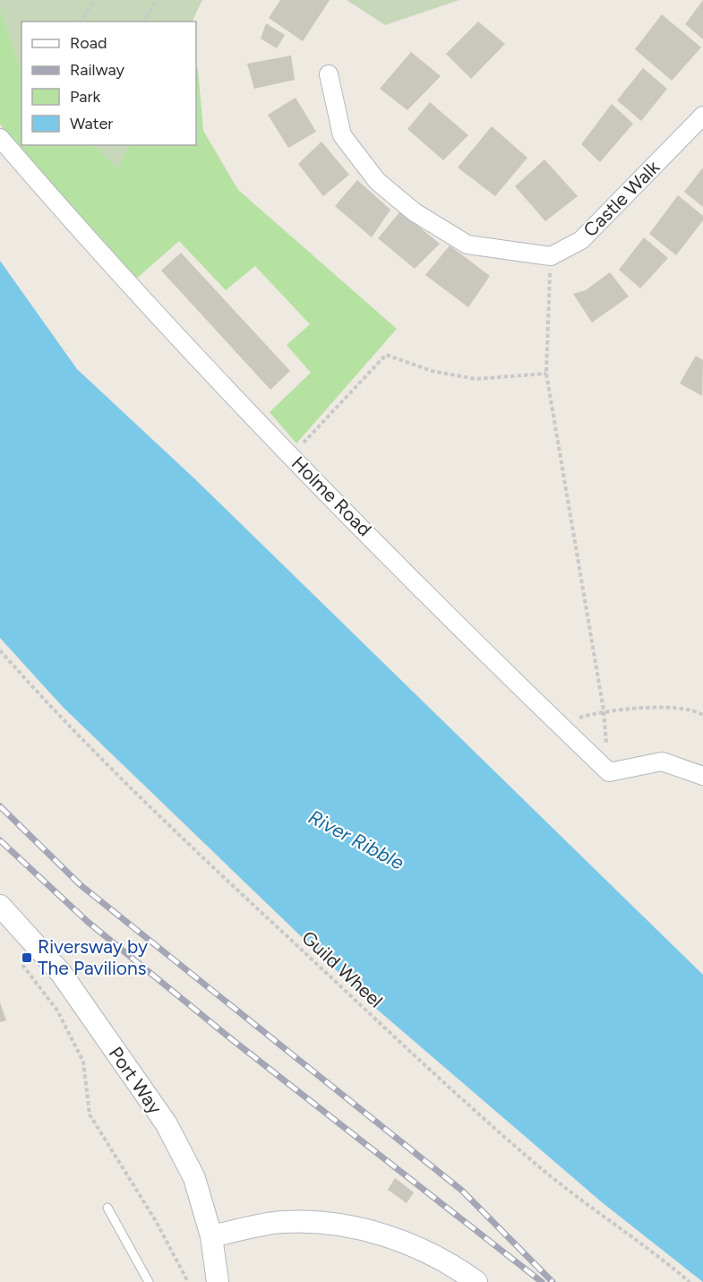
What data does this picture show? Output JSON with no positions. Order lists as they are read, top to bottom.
{
  "streets": {
    "street": ["Castle Walk", "Holme Road", "Port Way"],
    "path": ["Guild Wheel"]
  },
  "water": ["River Ribble"],
  "places": {
    "transit": ["Riversway by The Pavilions"]
  },
  "legend": [
    "Road",
    "Railway",
    "Park",
    "Water"
  ]
}
